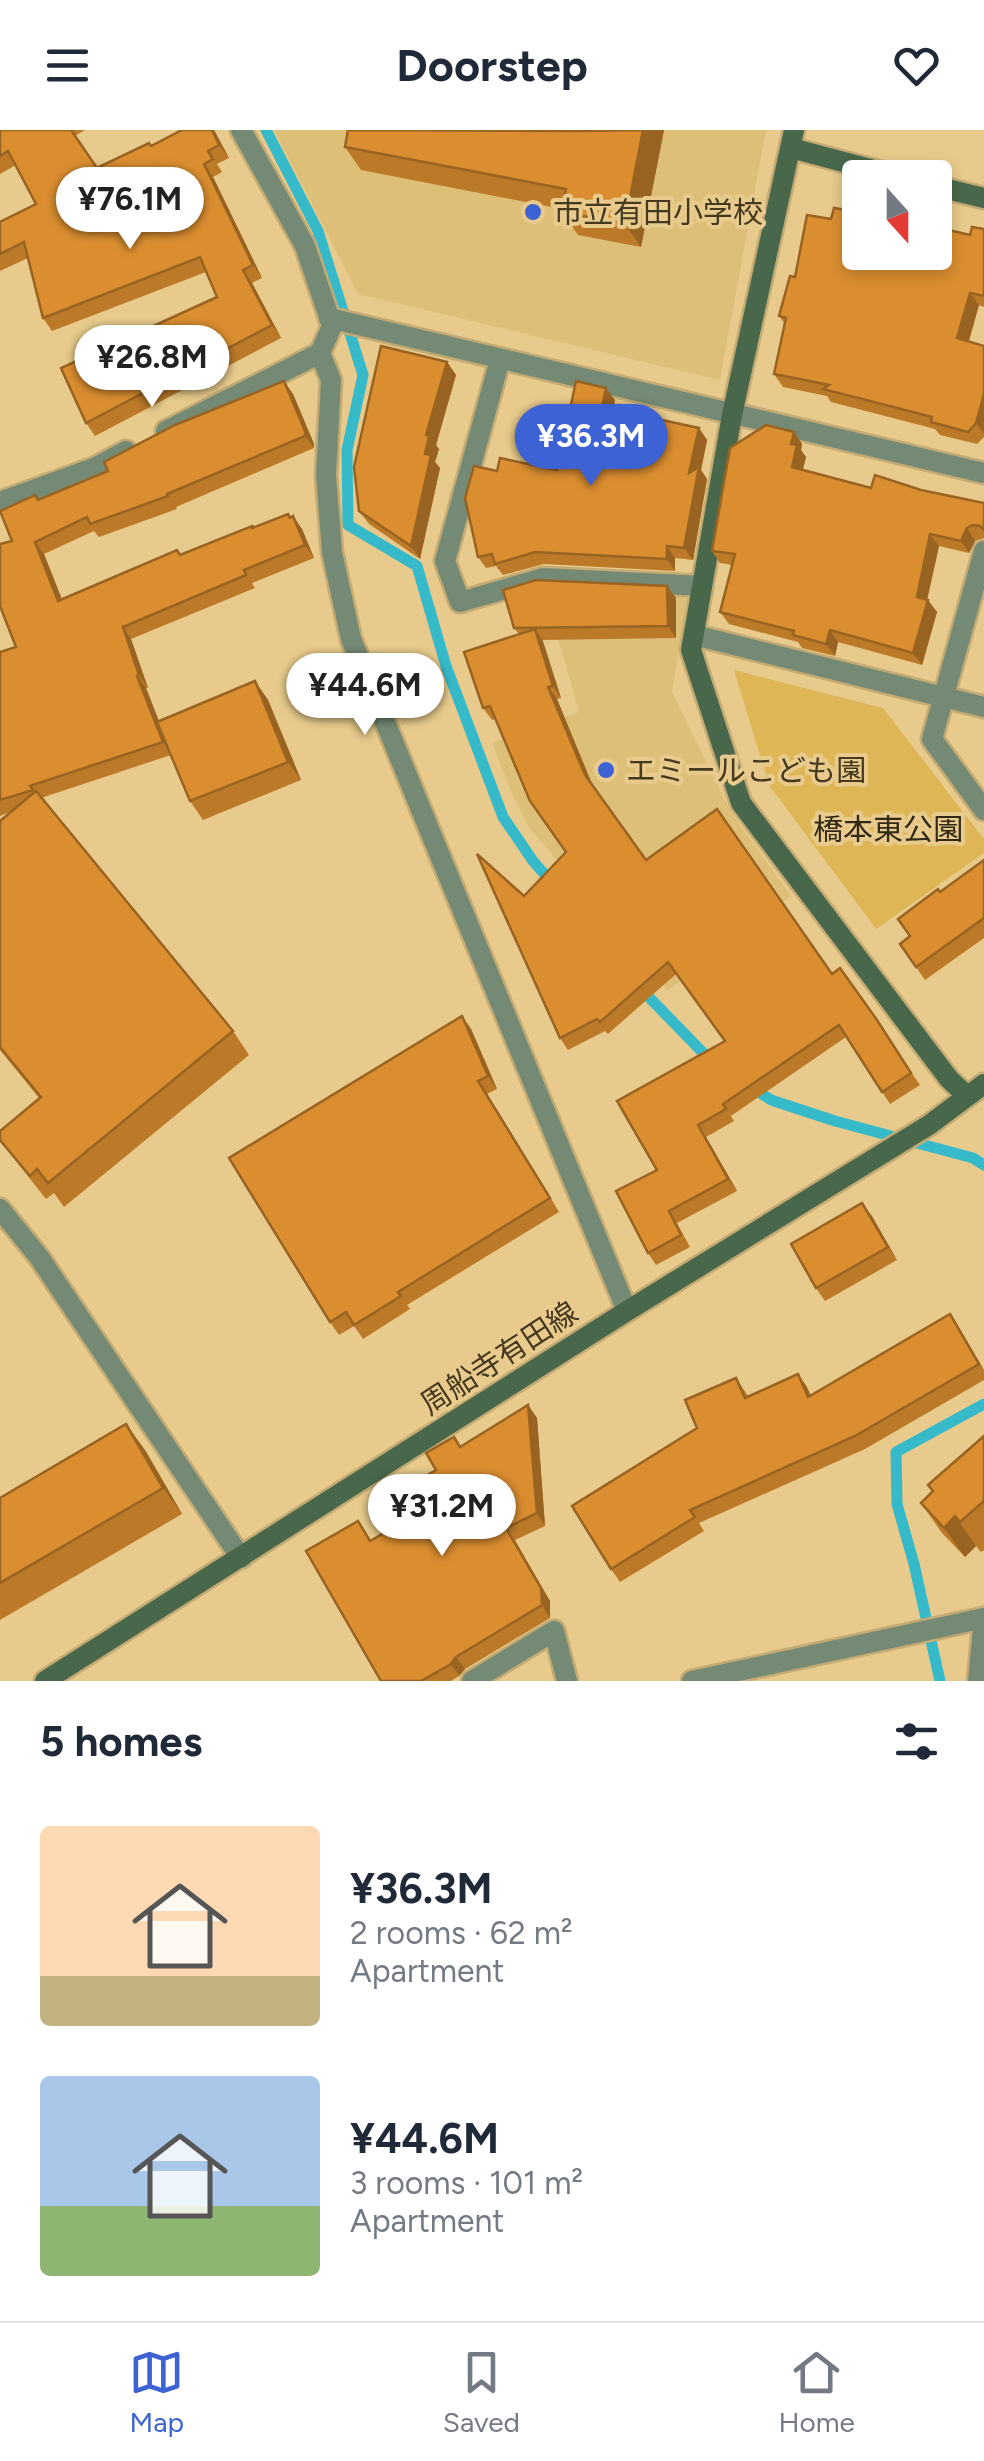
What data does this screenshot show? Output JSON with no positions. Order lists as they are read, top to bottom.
{
  "streets": {
    "street": ["周船寺有田線"]
  },
  "parks": ["橋本東公園"],
  "places": ["市立有田小学校", "エミールこども園"],
  "north": "bottom",
  "page": {
    "header": "Doorstep",
    "price": [
      "¥76.1M",
      "¥26.8M",
      "¥36.3M",
      "¥44.6M",
      "¥31.2M"
    ],
    "heading": "5 homes",
    "list": [
      {
        "name": "¥36.3M",
        "note": "2 rooms · 62 m² · Apartment"
      },
      {
        "name": "¥44.6M",
        "note": "3 rooms · 101 m² · Apartment"
      }
    ],
    "tabs": ["Map", "Saved", "Home"]
  }
}
